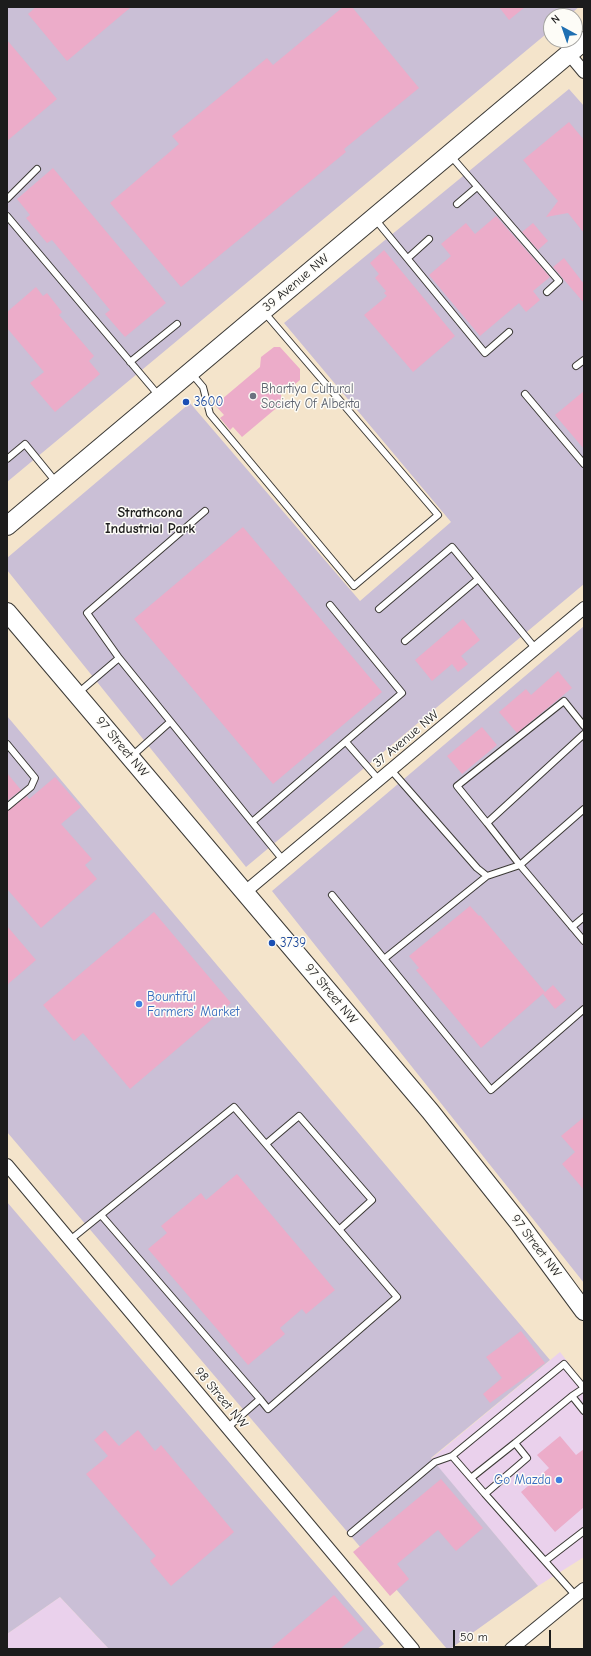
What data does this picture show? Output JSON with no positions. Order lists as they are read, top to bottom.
{
  "streets": {
    "street": [
      "39 Avenue NW",
      "37 Avenue NW",
      "97 Street NW",
      "98 Street NW"
    ]
  },
  "crossings": [
    ["37 Avenue NW", "97 Street NW"]
  ],
  "districts": ["Strathcona Industrial Park"],
  "places": [
    "Bhartiya Cultural Society Of Alberta",
    "3600",
    "3739",
    "Bountiful Farmers' Market",
    "Go Mazda"
  ],
  "scale_bar": "50 m",
  "north": "top left"
}
